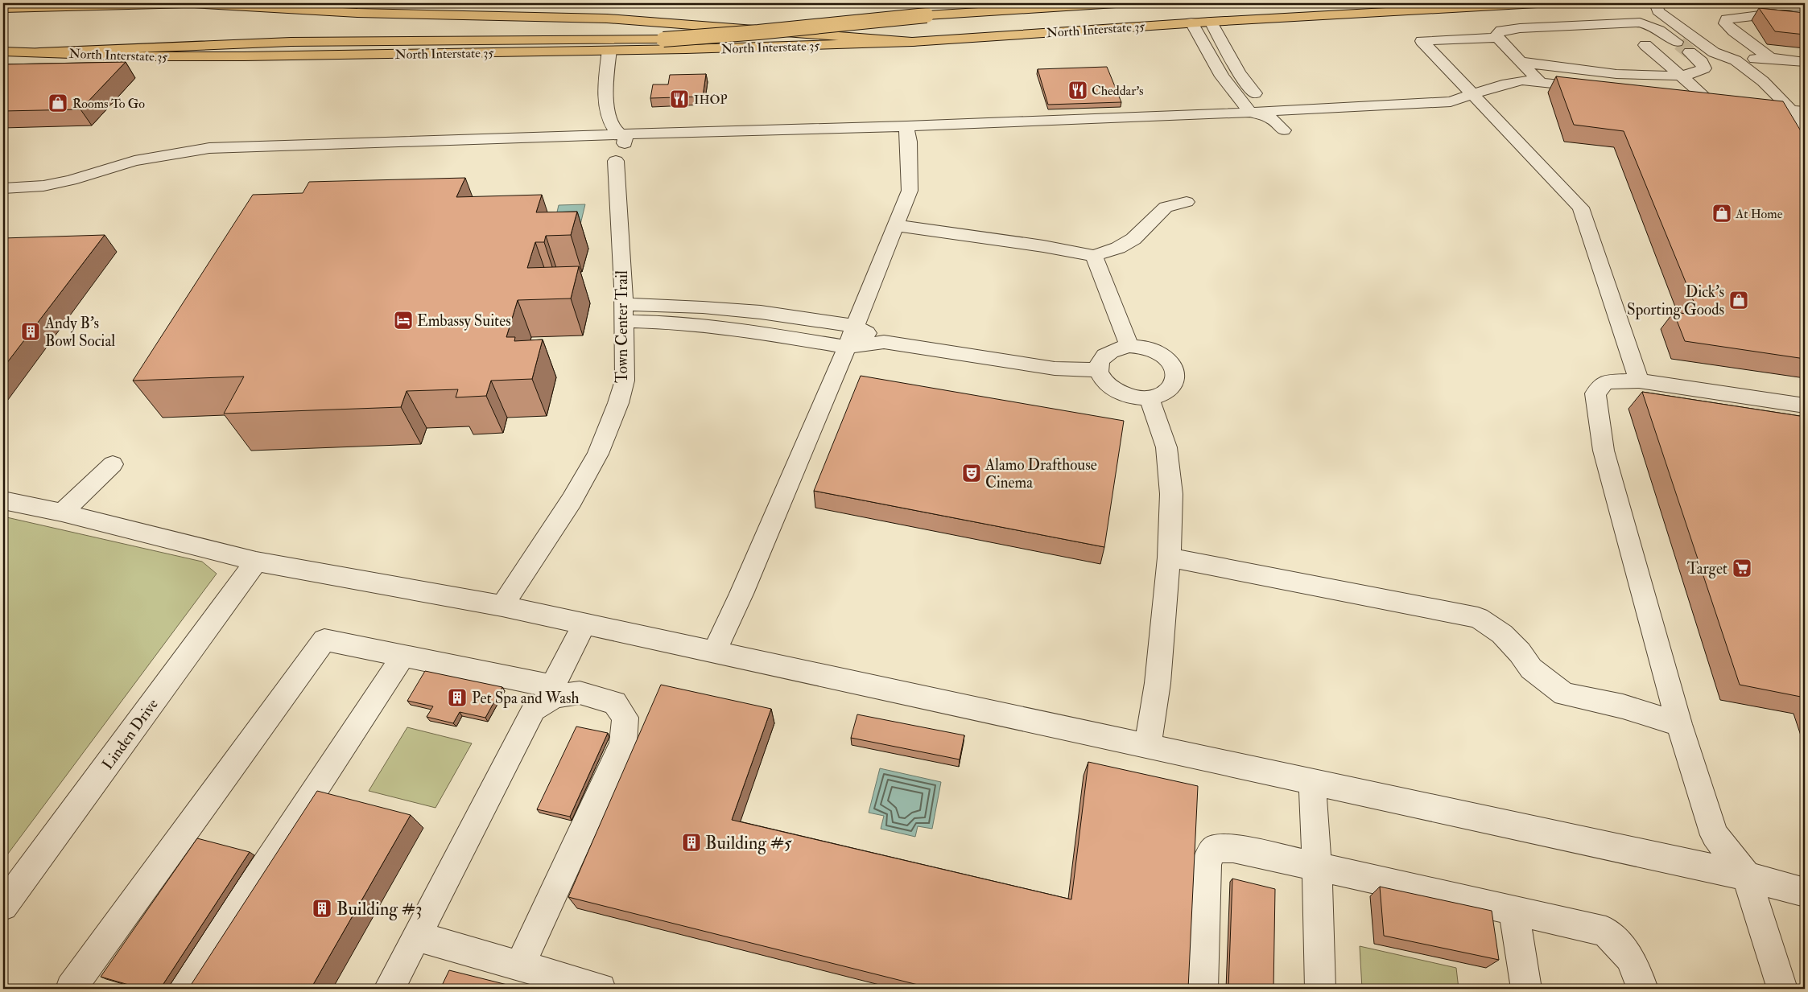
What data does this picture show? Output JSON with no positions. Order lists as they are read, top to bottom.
{
  "streets": {
    "main road": ["North Interstate 35"],
    "street": ["Town Center Trail", "Linden Drive"]
  },
  "places": {
    "restaurant": ["Cheddar's", "IHOP"],
    "shop": ["Rooms To Go", "At Home", "Dick's Sporting Goods"],
    "hotel": ["Embassy Suites"],
    "building": [
      "Andy B's Bowl Social",
      "Pet Spa and Wash",
      "Building #5",
      "Building #3"
    ],
    "theatre": ["Alamo Drafthouse Cinema"],
    "supermarket": ["Target"]
  }
}
